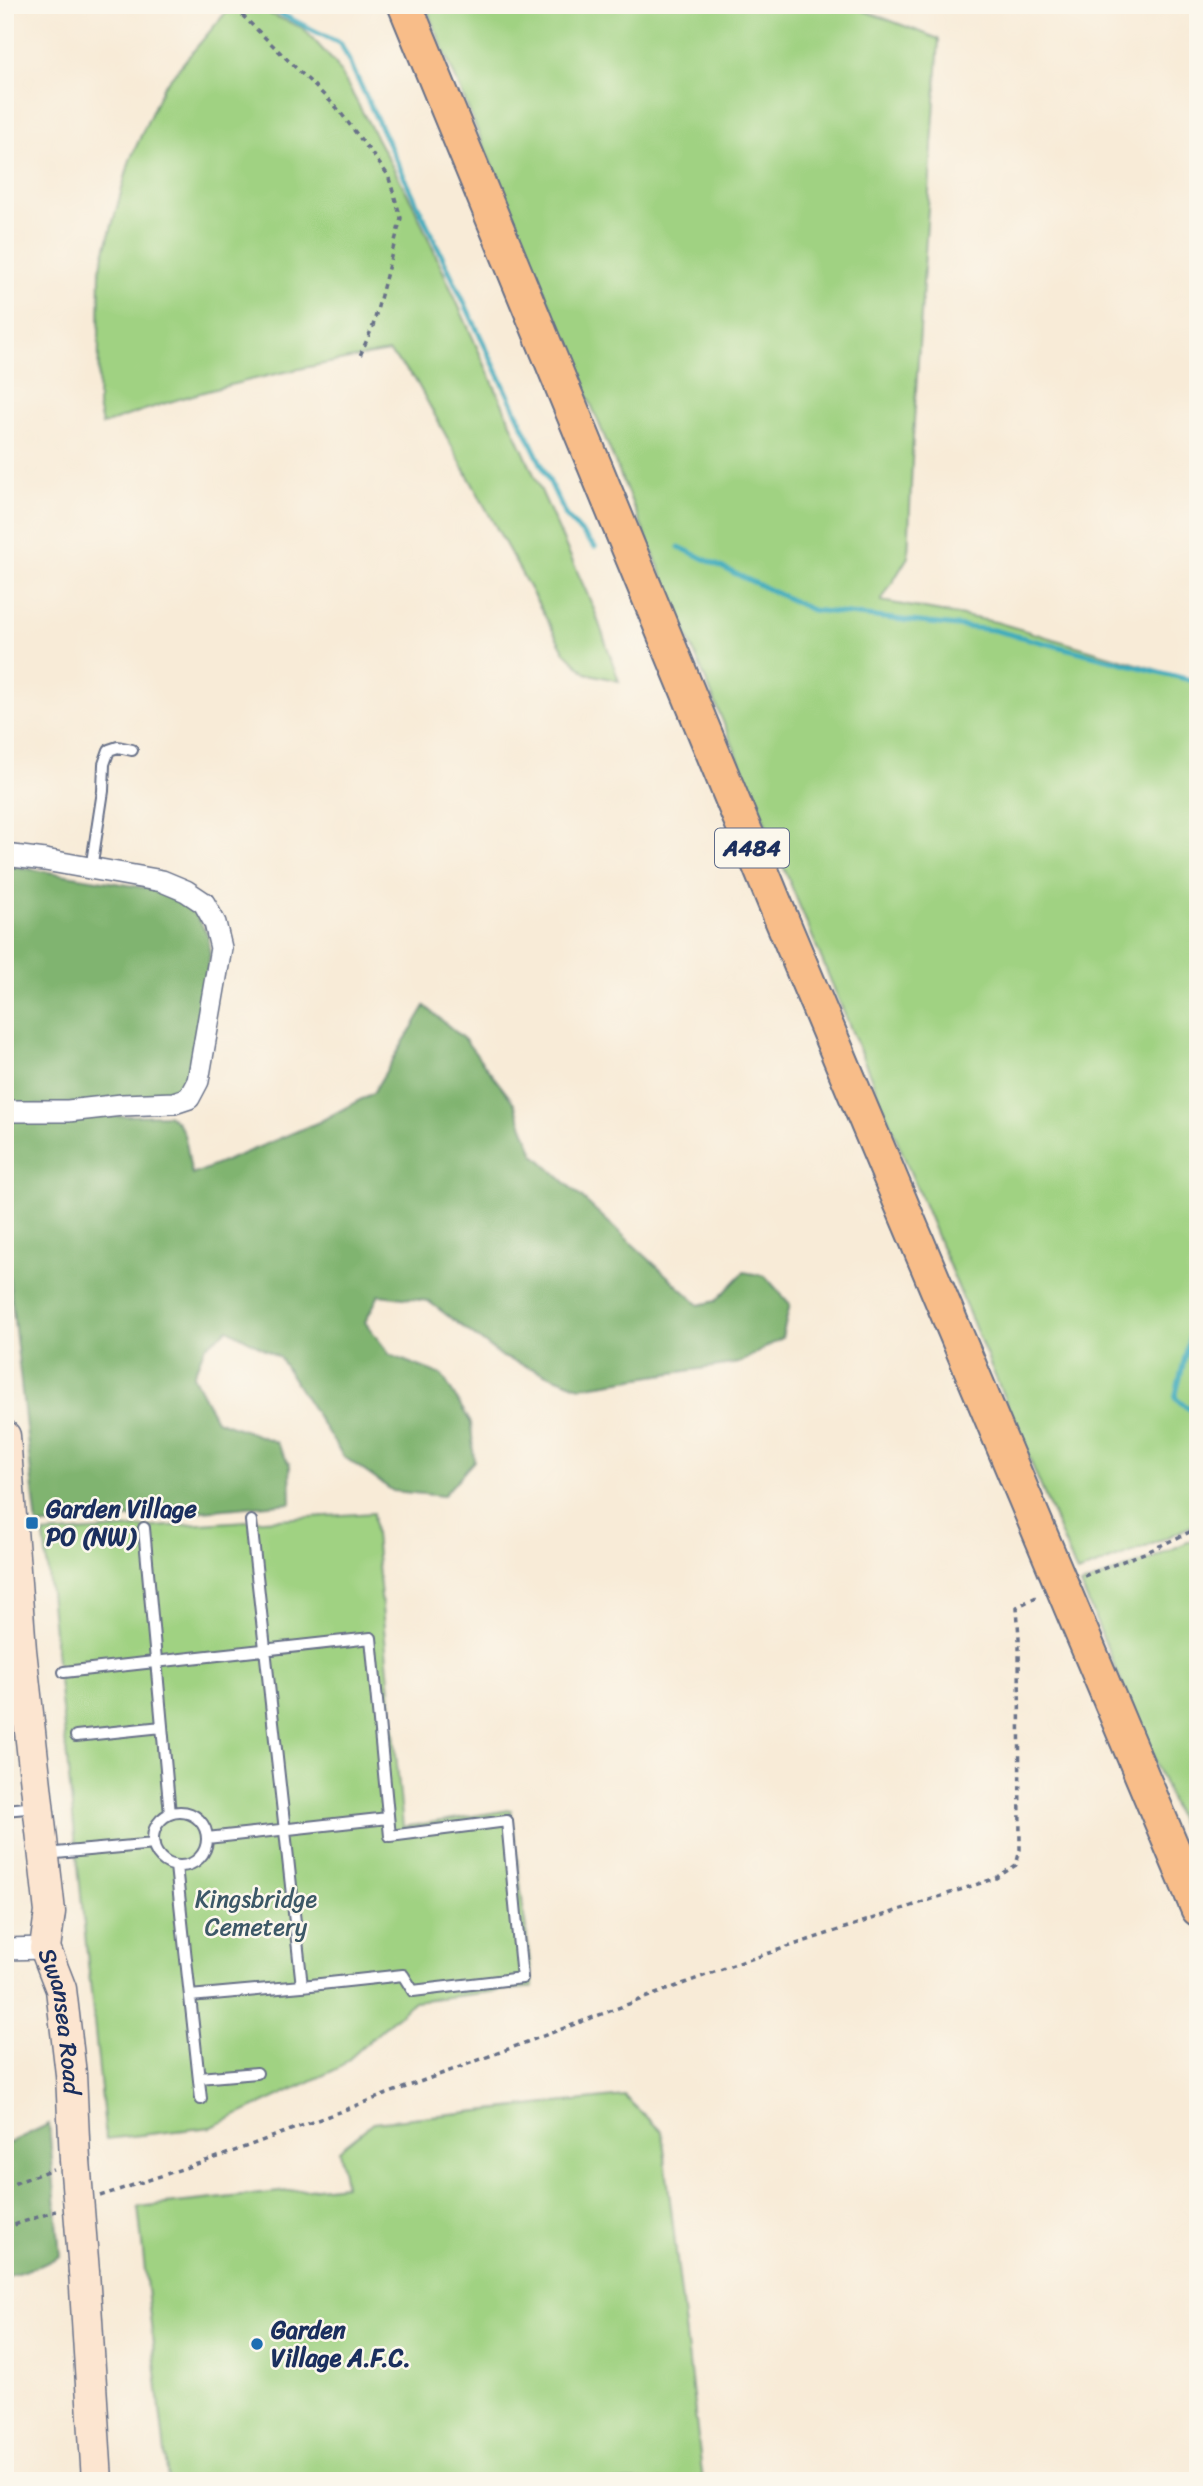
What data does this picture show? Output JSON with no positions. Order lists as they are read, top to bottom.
{
  "streets": {
    "main road": ["A484", "Swansea Road"]
  },
  "parks": ["Kingsbridge Cemetery"],
  "places": {
    "transit": ["Garden Village PO (NW)"],
    "other": ["Garden Village A.F.C."]
  }
}
